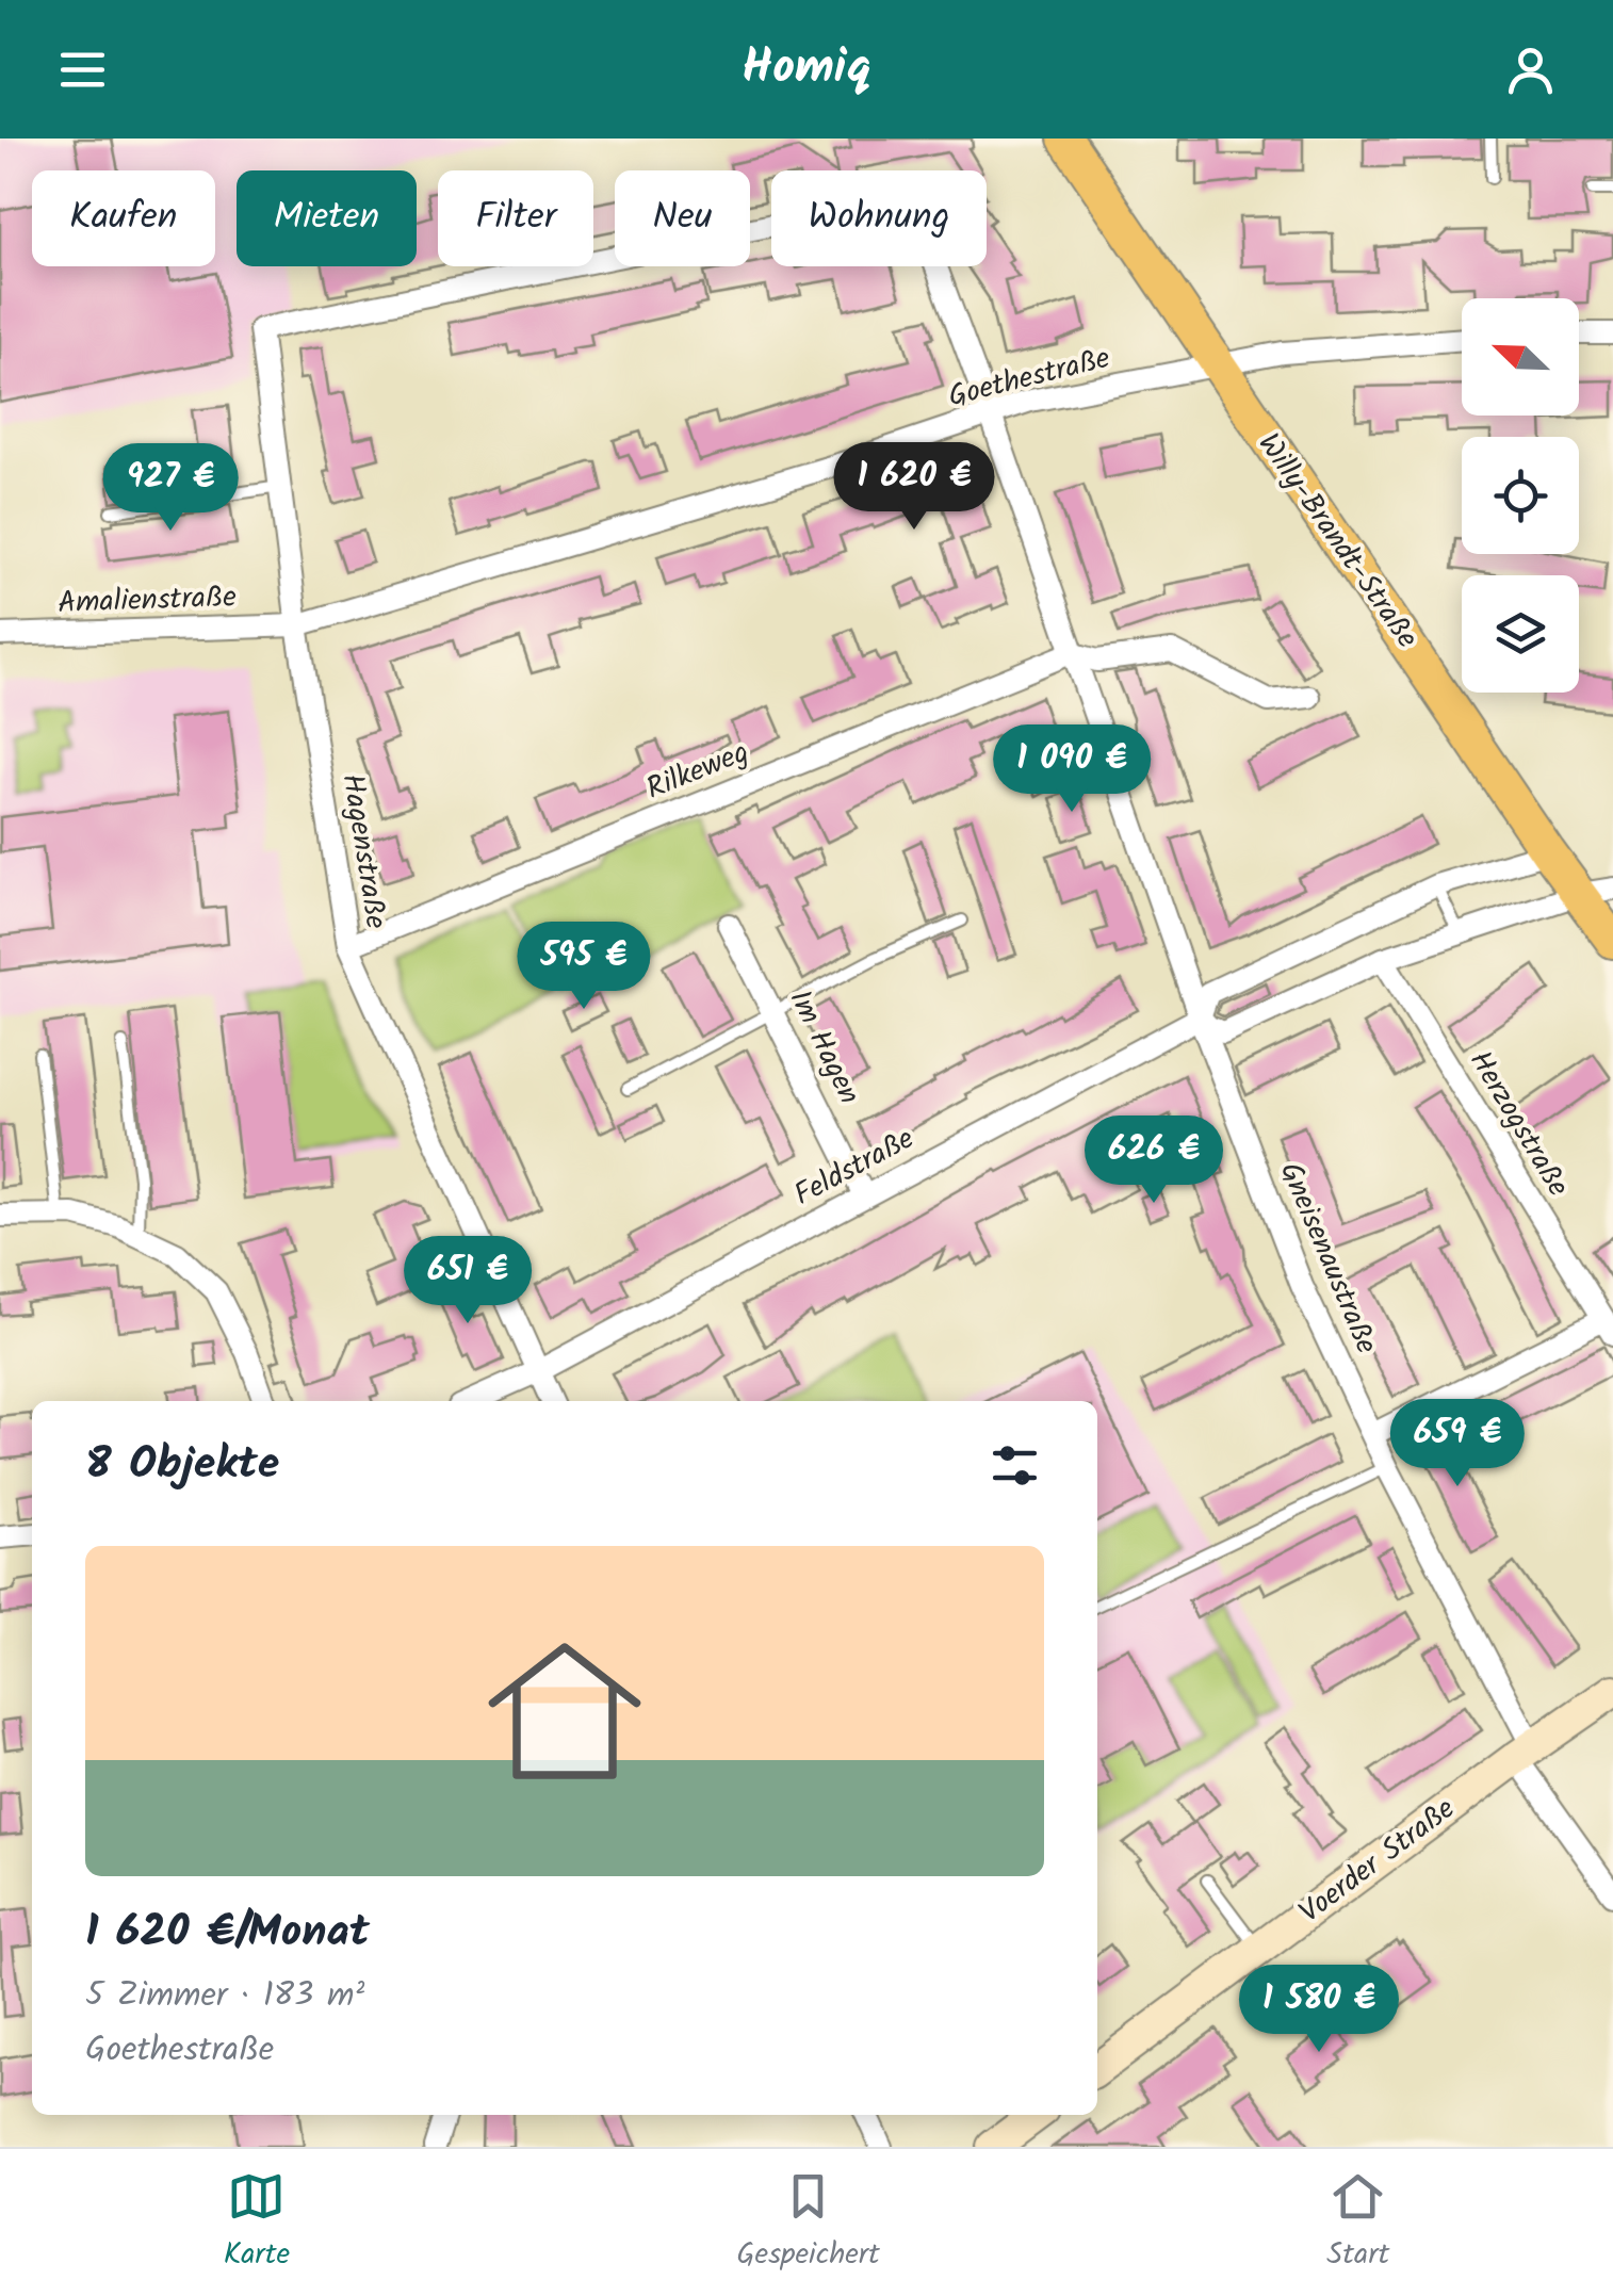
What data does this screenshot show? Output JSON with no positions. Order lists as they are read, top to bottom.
{
  "streets": {
    "main road": ["Willy-Brandt-Straße", "Voerder Straße"],
    "street": [
      "Goethestraße",
      "Amalienstraße",
      "Rilkeweg",
      "Hagenstraße",
      "Im Hagen",
      "Herzogstraße",
      "Feldstraße",
      "Gneisenaustraße"
    ]
  },
  "crossings": [
    ["Goethestraße", "Willy-Brandt-Straße"],
    ["Goethestraße", "Amalienstraße"],
    ["Goethestraße", "Hagenstraße"],
    ["Goethestraße", "Gneisenaustraße"],
    ["Willy-Brandt-Straße", "Feldstraße"],
    ["Amalienstraße", "Hagenstraße"],
    ["Rilkeweg", "Hagenstraße"],
    ["Rilkeweg", "Gneisenaustraße"],
    ["Hagenstraße", "Feldstraße"],
    ["Im Hagen", "Feldstraße"],
    ["Herzogstraße", "Gneisenaustraße"],
    ["Feldstraße", "Gneisenaustraße"],
    ["Gneisenaustraße", "Voerder Straße"]
  ],
  "north": "top left",
  "page": {
    "header": "Homiq",
    "chip": [
      "Kaufen",
      "Mieten",
      "Filter",
      "Neu",
      "Wohnung"
    ],
    "price": [
      "1 620 €",
      "927 €",
      "1 090 €",
      "595 €",
      "626 €",
      "651 €",
      "659 €",
      "1 580 €"
    ],
    "heading": "8 Objekte",
    "list": [
      {
        "name": "1 620 €/Monat",
        "note": "5 Zimmer · 183 m² · Goethestraße"
      }
    ],
    "tabs": ["Karte", "Gespeichert", "Start"]
  }
}
